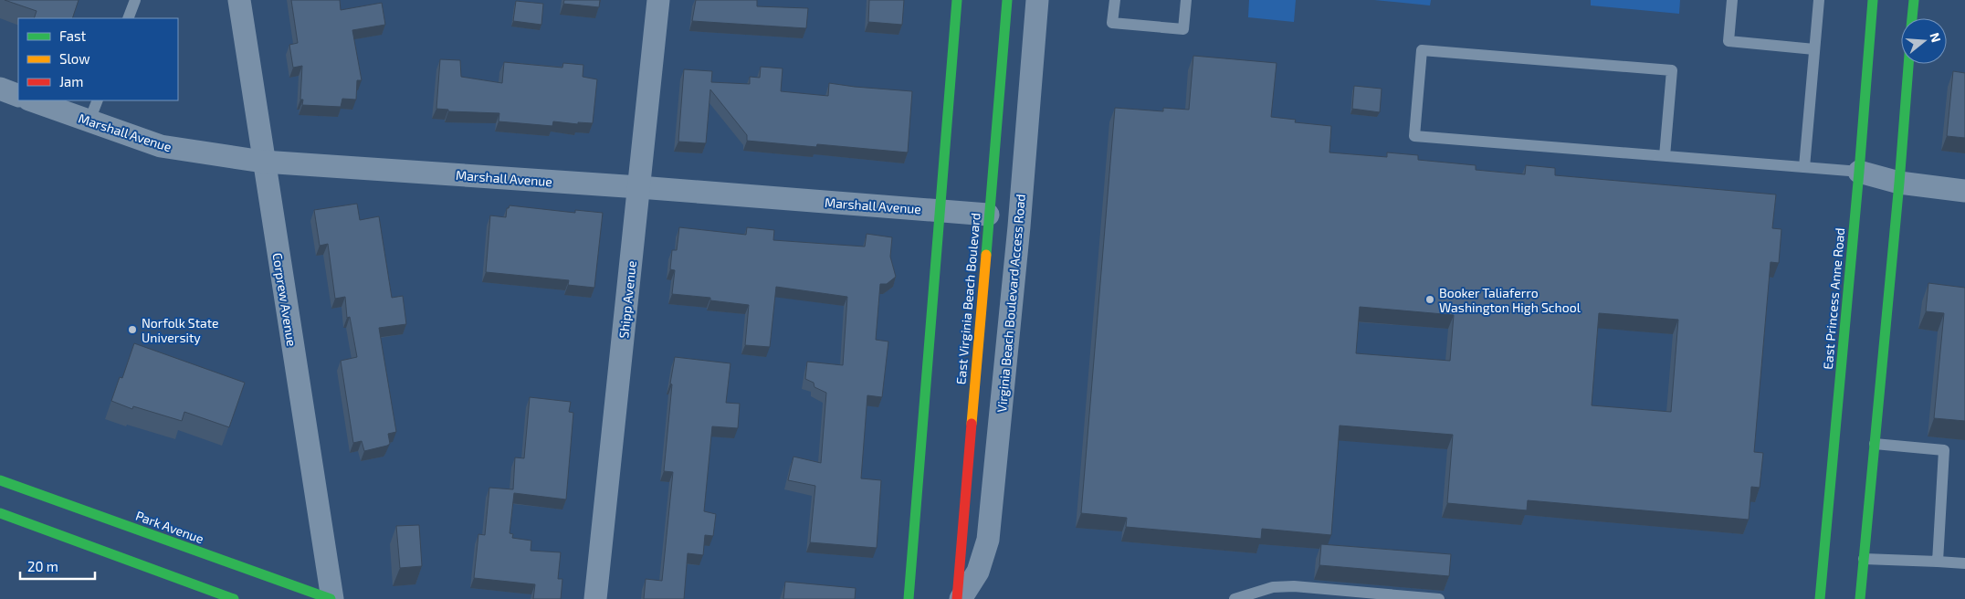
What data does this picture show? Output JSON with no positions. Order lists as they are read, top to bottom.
{
  "streets": {
    "main road": ["East Virginia Beach Boulevard", "East Princess Anne Road", "Park Avenue"],
    "street": [
      "Marshall Avenue",
      "Corprew Avenue",
      "Shipp Avenue",
      "Virginia Beach Boulevard Access Road"
    ]
  },
  "crossings": [
    ["Marshall Avenue", "East Virginia Beach Boulevard"],
    ["Marshall Avenue", "Corprew Avenue"],
    ["Marshall Avenue", "Shipp Avenue"],
    ["East Virginia Beach Boulevard", "Virginia Beach Boulevard Access Road"],
    ["Corprew Avenue", "Park Avenue"]
  ],
  "places": ["Booker Taliaferro Washington High School", "Norfolk State University"],
  "legend": ["Fast", "Slow", "Jam"],
  "scale_bar": "20 m",
  "north": "right"
}
